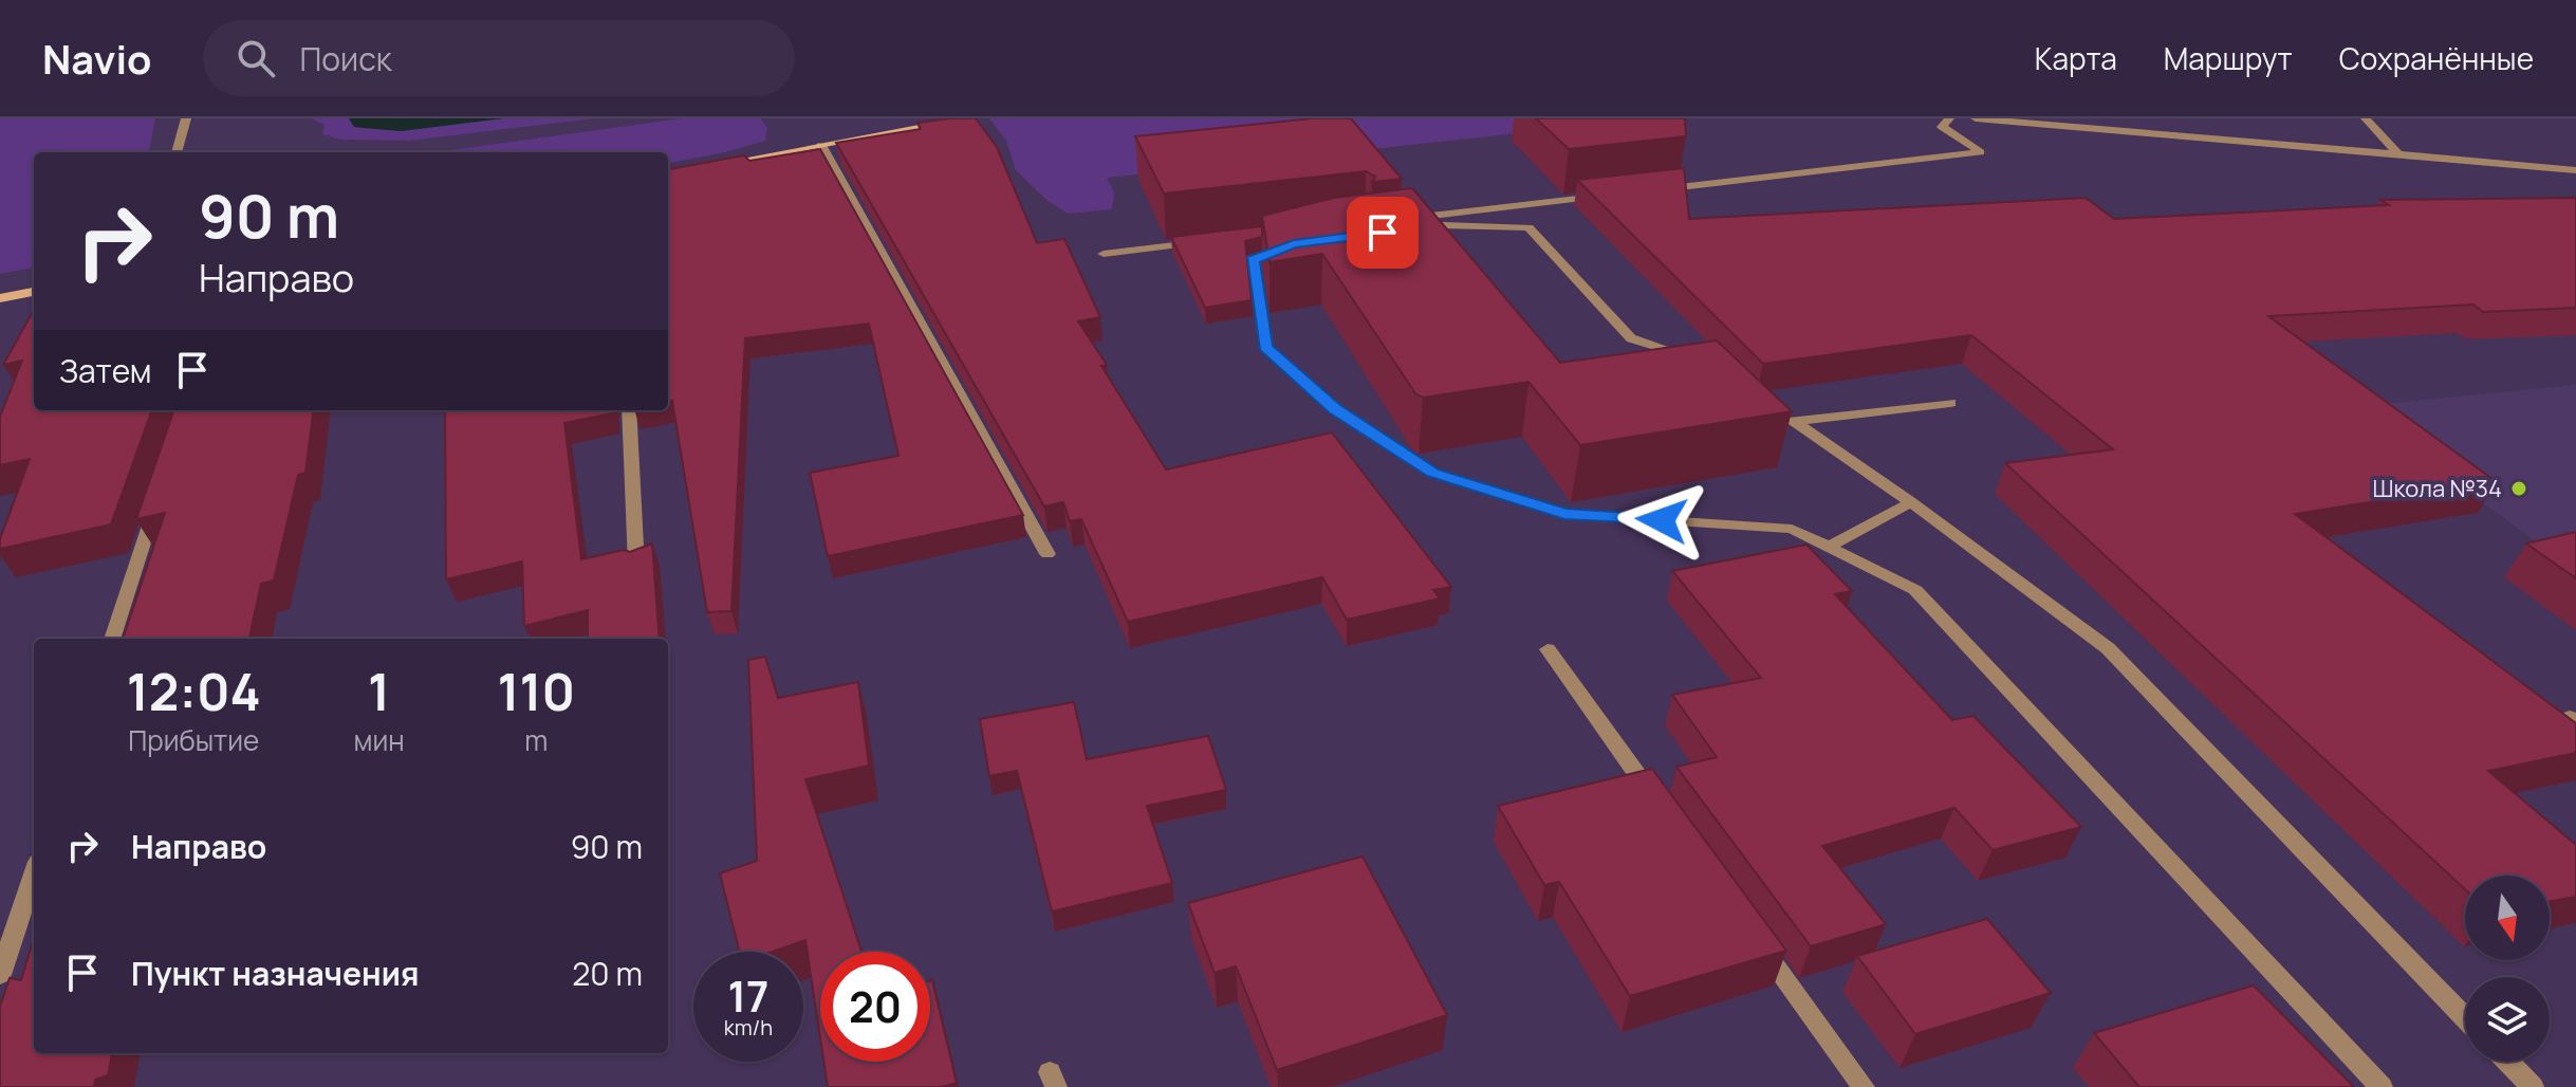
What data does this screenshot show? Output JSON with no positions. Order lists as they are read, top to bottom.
{
  "places": ["Школа №34"],
  "north": "bottom",
  "page": {
    "header": "Navio",
    "search": "Поиск",
    "nav": ["Карта", "Маршрут", "Сохранённые"],
    "turn": ["90 m", "Направо"],
    "then": "Затем",
    "eta": [
      "12:04",
      "Прибытие",
      "1",
      "мин",
      "110",
      "m"
    ],
    "list": [
      {
        "name": "Направо",
        "value": "90 m"
      },
      {
        "name": "Пункт назначения",
        "value": "20 m"
      }
    ],
    "speed": "17 km/h",
    "limit": "20"
  }
}
